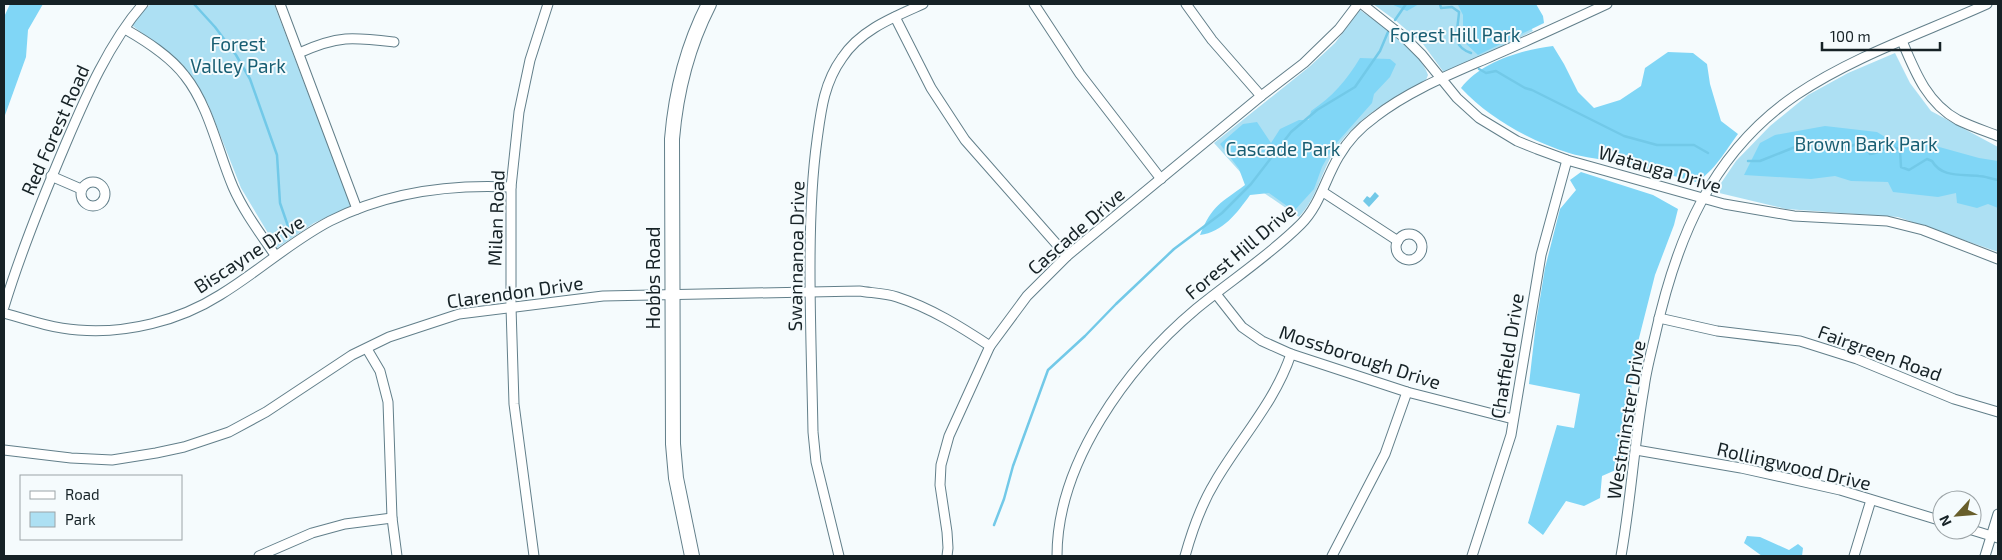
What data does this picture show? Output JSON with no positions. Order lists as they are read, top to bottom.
{
  "streets": {
    "street": [
      "Red Forest Road",
      "Watauga Drive",
      "Milan Road",
      "Cascade Drive",
      "Forest Hill Drive",
      "Biscayne Drive",
      "Swannanoa Drive",
      "Hobbs Road",
      "Clarendon Drive",
      "Fairgreen Road",
      "Chatfield Drive",
      "Mossborough Drive",
      "Westminster Drive",
      "Rollingwood Drive"
    ]
  },
  "crossings": [
    ["Watauga Drive", "Forest Hill Drive"],
    ["Watauga Drive", "Chatfield Drive"],
    ["Watauga Drive", "Westminster Drive"],
    ["Milan Road", "Biscayne Drive"],
    ["Milan Road", "Clarendon Drive"],
    ["Cascade Drive", "Clarendon Drive"],
    ["Forest Hill Drive", "Mossborough Drive"],
    ["Swannanoa Drive", "Clarendon Drive"],
    ["Hobbs Road", "Clarendon Drive"],
    ["Fairgreen Road", "Westminster Drive"],
    ["Chatfield Drive", "Mossborough Drive"],
    ["Westminster Drive", "Rollingwood Drive"]
  ],
  "parks": [
    "Forest Hill Park",
    "Forest Valley Park",
    "Brown Bark Park",
    "Cascade Park"
  ],
  "legend": ["Road", "Park"],
  "scale_bar": "100 m",
  "north": "bottom left"
}
